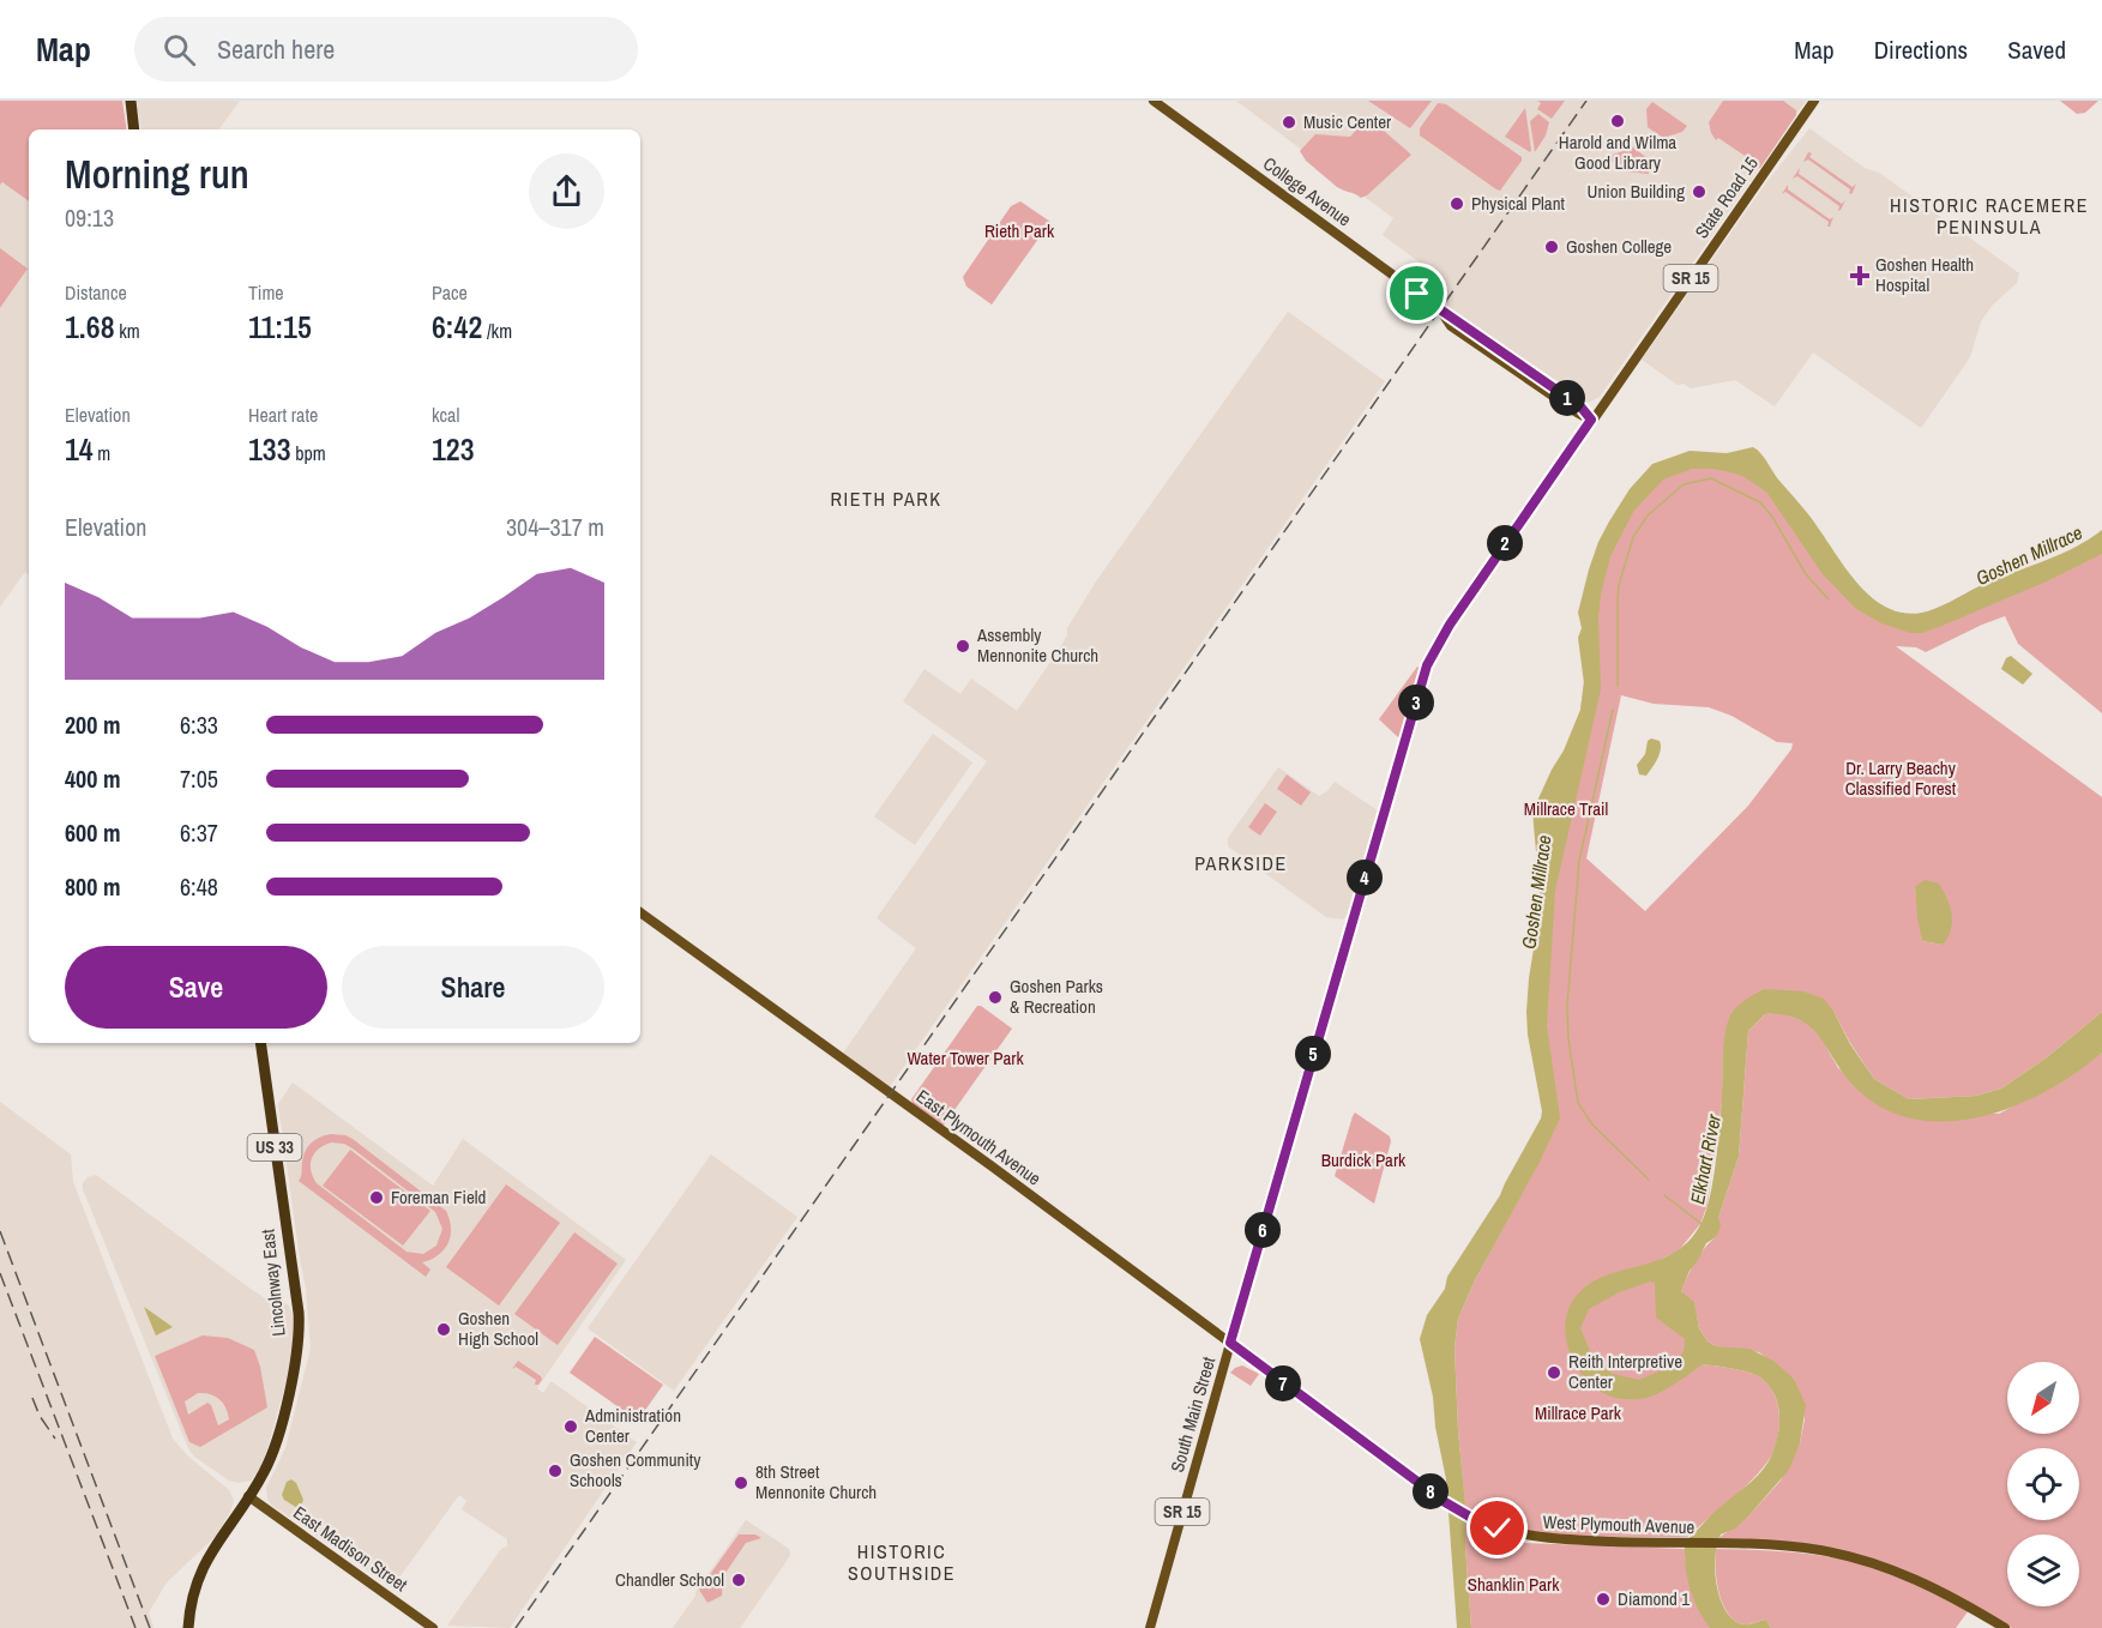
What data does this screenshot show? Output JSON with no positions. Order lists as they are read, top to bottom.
{
  "streets": {
    "highway": ["US 33", "Lincolnway East"],
    "main road": [
      "College Avenue",
      "State Road 15",
      "SR 15",
      "East Plymouth Avenue",
      "South Main Street",
      "West Plymouth Avenue",
      "East Madison Street"
    ]
  },
  "crossings": [
    ["College Avenue", "State Road 15"],
    ["College Avenue", "South Main Street"],
    ["State Road 15", "South Main Street"],
    ["East Plymouth Avenue", "South Main Street"],
    ["East Plymouth Avenue", "West Plymouth Avenue"],
    ["Lincolnway East", "East Madison Street"],
    ["South Main Street", "West Plymouth Avenue"]
  ],
  "districts": [
    "HISTORIC RACEMERE PENINSULA",
    "RIETH PARK",
    "PARKSIDE",
    "HISTORIC SOUTHSIDE"
  ],
  "water": ["Goshen Millrace", "Elkhart River"],
  "parks": [
    "Rieth Park",
    "Dr. Larry Beachy Classified Forest",
    "Millrace Trail",
    "Water Tower Park",
    "Burdick Park",
    "Millrace Park",
    "Shanklin Park"
  ],
  "places": {
    "other": [
      "Harold and Wilma Good Library",
      "Music Center",
      "Union Building",
      "Physical Plant",
      "Goshen College",
      "Assembly Mennonite Church",
      "Goshen Parks & Recreation",
      "Foreman Field",
      "Goshen High School",
      "Reith Interpretive Center",
      "Administration Center",
      "Goshen Community Schools",
      "8th Street Mennonite Church",
      "Chandler School",
      "Diamond 1"
    ],
    "health": ["Goshen Health Hospital"]
  },
  "north": "bottom left",
  "page": {
    "header": "Map",
    "search": "Search here",
    "nav": ["Map", "Directions", "Saved"],
    "heading": ["Morning run", "09:13"],
    "stats": [
      ["Distance", "1.68 km"],
      ["Time", "11:15"],
      ["Pace", "6:42 /km"],
      ["Elevation", "14 m"],
      ["Heart rate", "133 bpm"],
      ["kcal", "123"]
    ],
    "pins": [
      "1",
      "2",
      "3",
      "4",
      "5",
      "6",
      "7",
      "8"
    ],
    "chart": ["Elevation", "304–317 m"],
    "list": [
      {
        "name": "200 m",
        "note": "6:33"
      },
      {
        "name": "400 m",
        "note": "7:05"
      },
      {
        "name": "600 m",
        "note": "6:37"
      },
      {
        "name": "800 m",
        "note": "6:48"
      }
    ],
    "buttons": ["Save", "Share"]
  }
}
